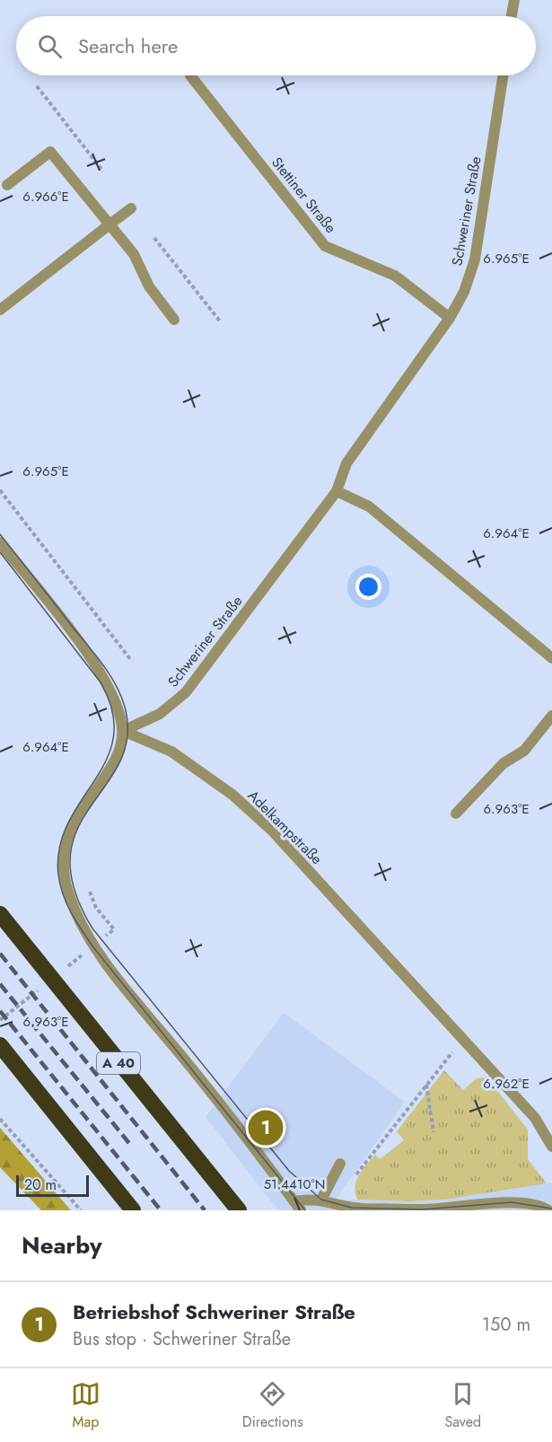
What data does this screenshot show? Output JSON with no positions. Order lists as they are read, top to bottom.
{
  "streets": {
    "highway": ["A 40"],
    "street": ["Stettiner Straße", "Schweriner Straße", "Adelkampstraße"]
  },
  "crossings": [
    ["Stettiner Straße", "Schweriner Straße"],
    ["Schweriner Straße", "Adelkampstraße"]
  ],
  "scale_bar": "20 m",
  "page": {
    "search": "Search here",
    "pins": "1",
    "scale": "20 m",
    "heading": "Nearby",
    "list": [
      {
        "mark": "1",
        "name": "Betriebshof Schweriner Straße",
        "note": "Bus stop · Schweriner Straße",
        "value": "150 m"
      }
    ],
    "nav": ["Map", "Directions", "Saved"]
  },
  "coordinates": [
    "6.966°E",
    "6.965°E",
    "6.964°E",
    "6.963°E",
    "6.962°E",
    "51.4410°N"
  ]
}
